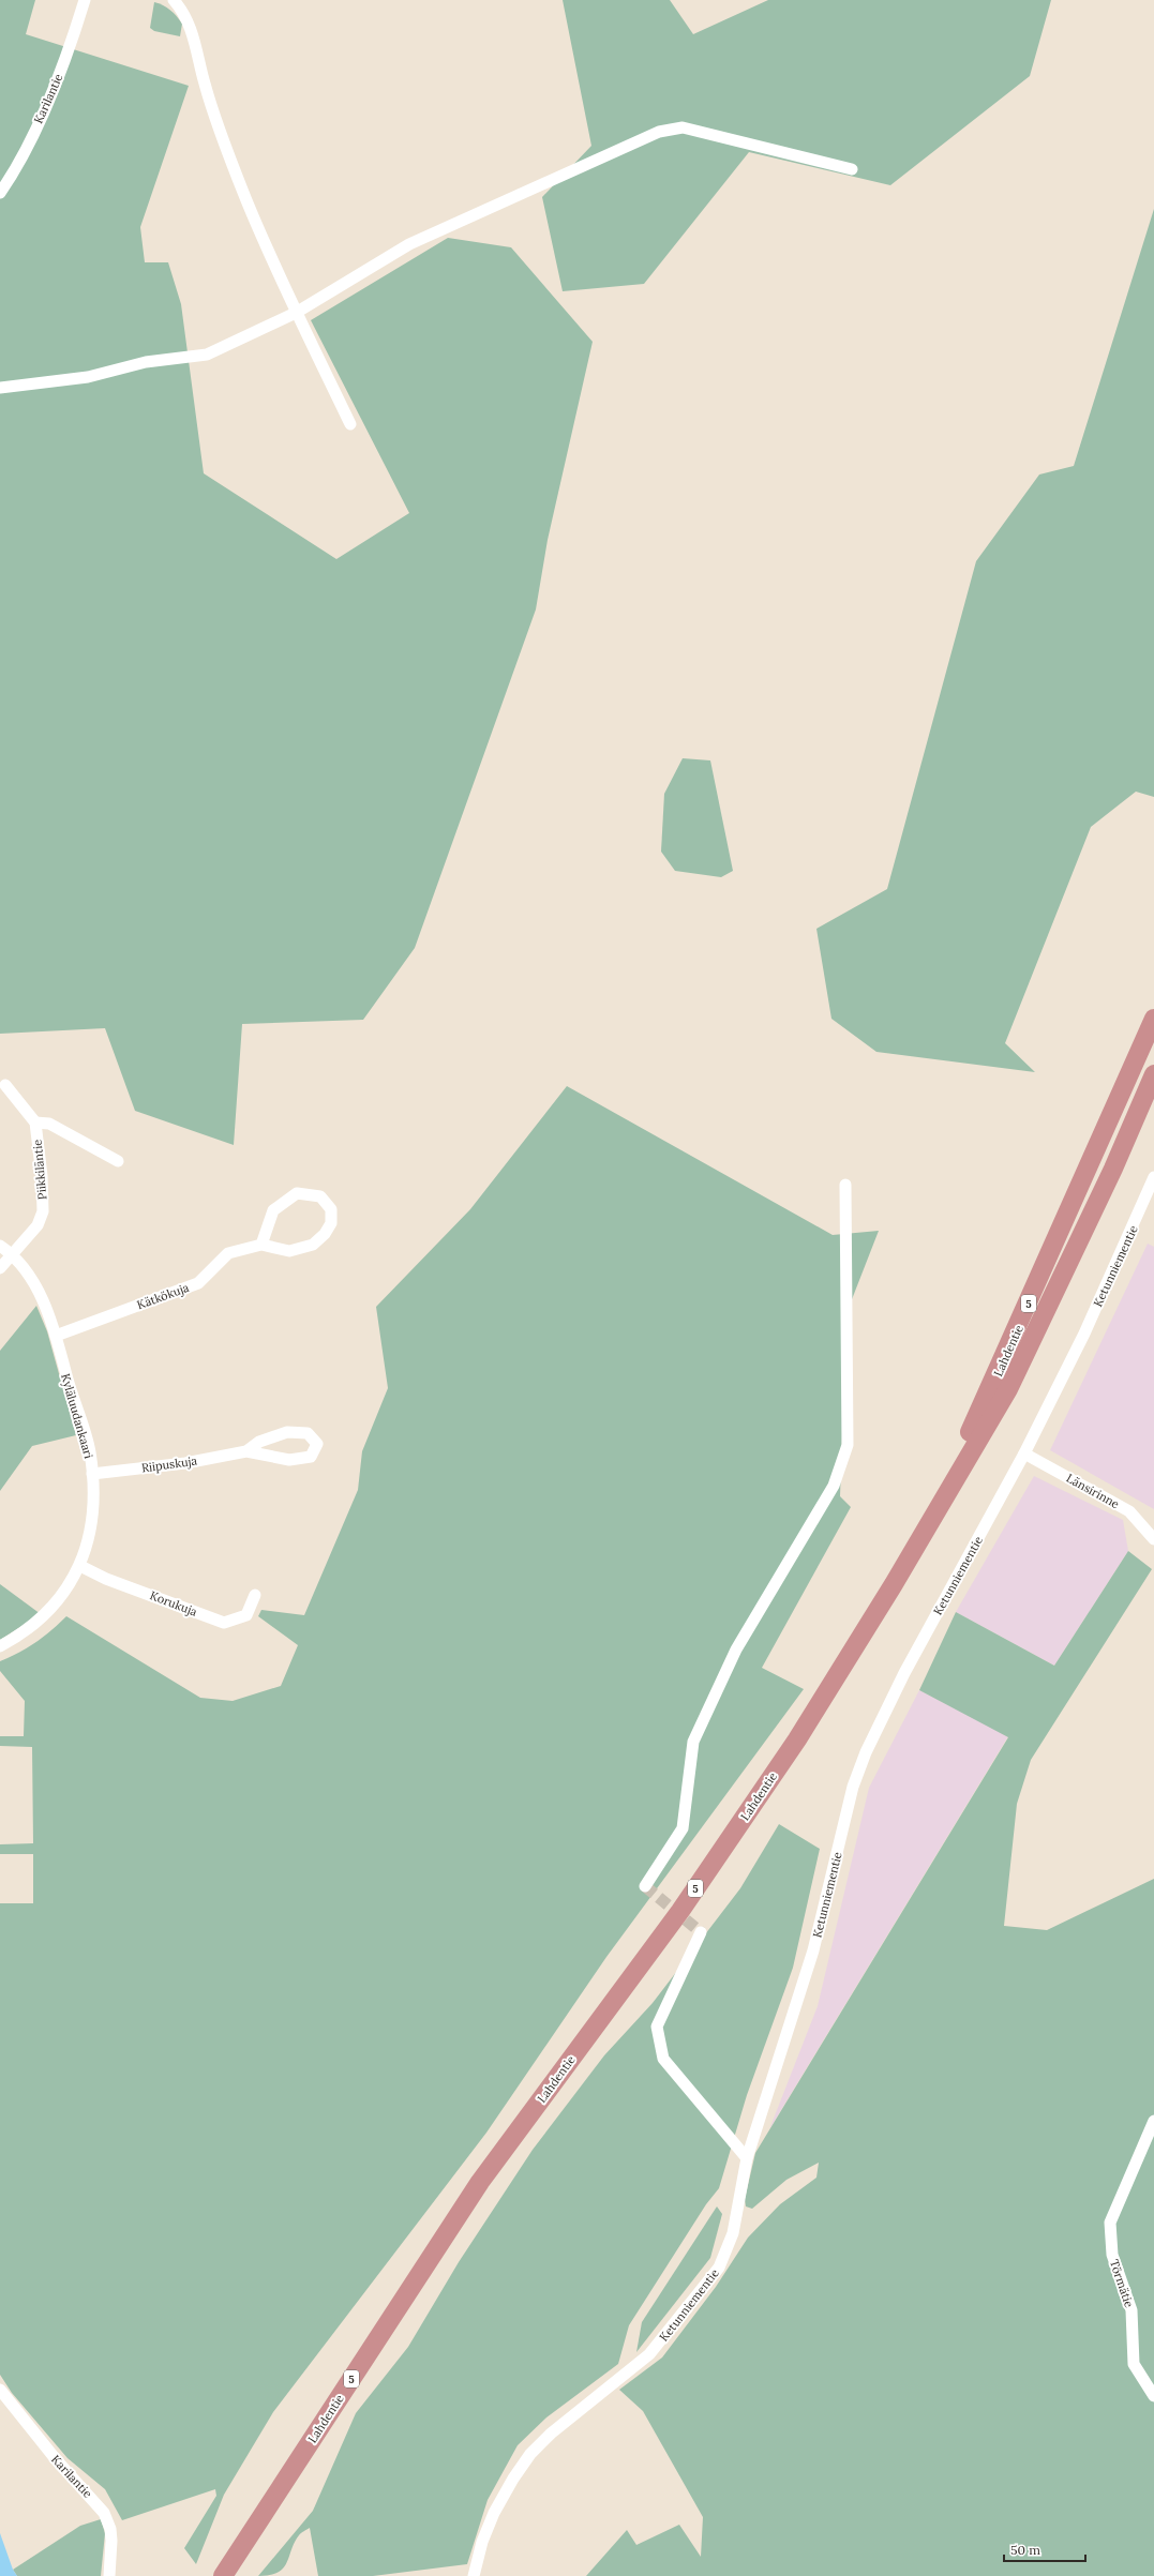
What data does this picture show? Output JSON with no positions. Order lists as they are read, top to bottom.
{
  "streets": {
    "highway": ["5", "Lahdentie"],
    "street": [
      "Karilantie",
      "Piikkiläntie",
      "Ketunniementie",
      "Kätkökuja",
      "Kyläluudankaari",
      "Riipuskuja",
      "Länsirinne",
      "Korukuja",
      "Törmätie"
    ]
  },
  "crossings": [
    ["Piikkiläntie", "Kyläluudankaari"],
    ["Ketunniementie", "Länsirinne"],
    ["Kätkökuja", "Kyläluudankaari"],
    ["Kyläluudankaari", "Riipuskuja"],
    ["Kyläluudankaari", "Korukuja"]
  ],
  "scale_bar": "50 m"
}
